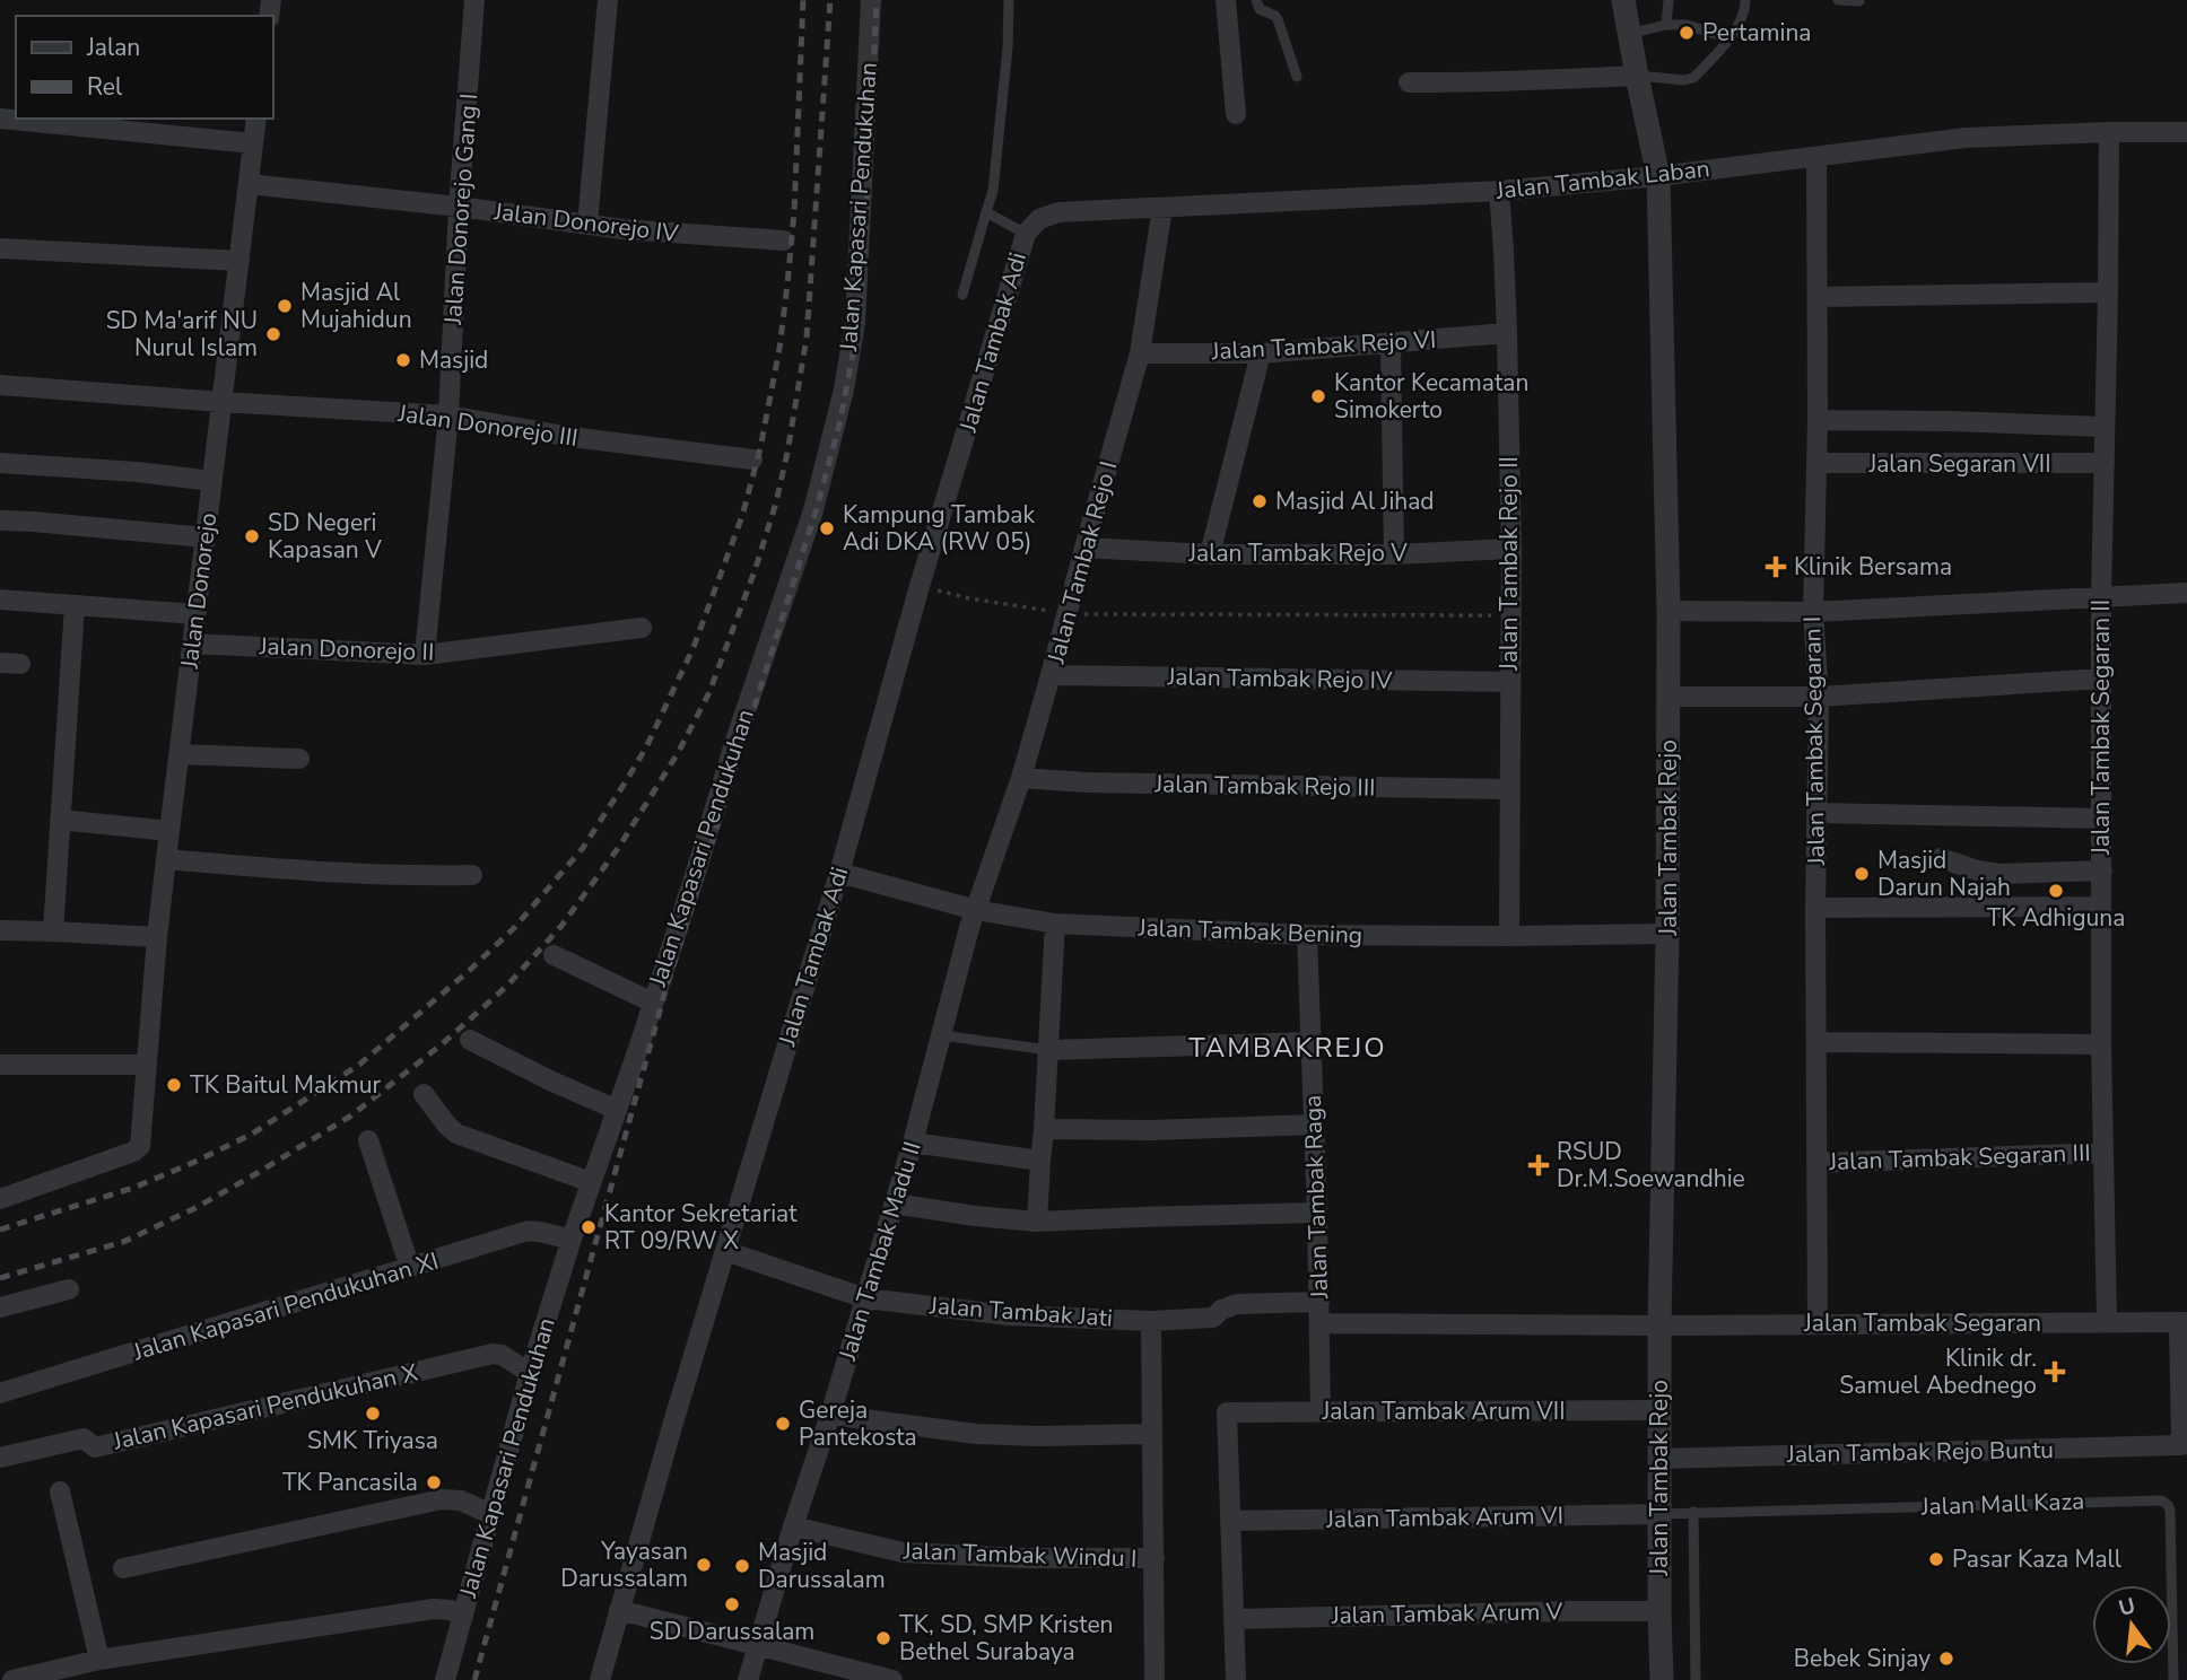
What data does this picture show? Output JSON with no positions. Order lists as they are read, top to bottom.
{
  "streets": {
    "street": [
      "Jalan Tambak Laban",
      "Jalan Kapasari Pendukuhan",
      "Jalan Donorejo Gang I",
      "Jalan Donorejo IV",
      "Jalan Tambak Adi",
      "Jalan Tambak Rejo VI",
      "Jalan Donorejo III",
      "Jalan Segaran VII",
      "Jalan Tambak Rejo V",
      "Jalan Tambak Rejo I",
      "Jalan Tambak Rejo II",
      "Jalan Donorejo",
      "Jalan Donorejo II",
      "Jalan Tambak Rejo IV",
      "Jalan Tambak Segaran II",
      "Jalan Tambak Segaran I",
      "Jalan Tambak Rejo III",
      "Jalan Tambak Rejo",
      "Jalan Tambak Bening",
      "Jalan Tambak Segaran III",
      "Jalan Tambak Raga",
      "Jalan Tambak Madu II",
      "Jalan Kapasari Pendukuhan XI",
      "Jalan Tambak Jati",
      "Jalan Tambak Segaran",
      "Jalan Kapasari Pendukuhan X",
      "Jalan Tambak Arum VII",
      "Jalan Tambak Rejo Buntu",
      "Jalan Tambak Arum VI",
      "Jalan Tambak Windu I",
      "Jalan Tambak Arum V"
    ],
    "lane": ["Jalan Mall Kaza"]
  },
  "crossings": [
    ["Jalan Tambak Laban", "Jalan Tambak Adi"],
    ["Jalan Tambak Laban", "Jalan Tambak Rejo I"],
    ["Jalan Tambak Laban", "Jalan Tambak Rejo II"],
    ["Jalan Tambak Laban", "Jalan Tambak Segaran II"],
    ["Jalan Tambak Laban", "Jalan Tambak Segaran I"],
    ["Jalan Tambak Laban", "Jalan Tambak Rejo"],
    ["Jalan Kapasari Pendukuhan", "Jalan Kapasari Pendukuhan XI"],
    ["Jalan Kapasari Pendukuhan", "Jalan Kapasari Pendukuhan X"],
    ["Jalan Donorejo Gang I", "Jalan Donorejo IV"],
    ["Jalan Donorejo Gang I", "Jalan Donorejo III"],
    ["Jalan Donorejo Gang I", "Jalan Donorejo II"],
    ["Jalan Donorejo IV", "Jalan Donorejo"],
    ["Jalan Tambak Adi", "Jalan Tambak Bening"],
    ["Jalan Tambak Adi", "Jalan Tambak Jati"],
    ["Jalan Tambak Rejo VI", "Jalan Tambak Rejo I"],
    ["Jalan Tambak Rejo VI", "Jalan Tambak Rejo II"],
    ["Jalan Donorejo III", "Jalan Donorejo"],
    ["Jalan Segaran VII", "Jalan Tambak Segaran II"],
    ["Jalan Segaran VII", "Jalan Tambak Segaran I"],
    ["Jalan Tambak Rejo V", "Jalan Tambak Rejo I"],
    ["Jalan Tambak Rejo V", "Jalan Tambak Rejo II"],
    ["Jalan Tambak Rejo I", "Jalan Tambak Rejo IV"],
    ["Jalan Tambak Rejo I", "Jalan Tambak Rejo III"],
    ["Jalan Tambak Rejo I", "Jalan Tambak Bening"],
    ["Jalan Tambak Rejo I", "Jalan Tambak Madu II"],
    ["Jalan Tambak Rejo II", "Jalan Tambak Rejo IV"],
    ["Jalan Tambak Rejo II", "Jalan Tambak Rejo III"],
    ["Jalan Tambak Rejo II", "Jalan Tambak Bening"],
    ["Jalan Donorejo", "Jalan Donorejo II"],
    ["Jalan Tambak Segaran II", "Jalan Tambak Segaran III"],
    ["Jalan Tambak Segaran II", "Jalan Tambak Segaran"],
    ["Jalan Tambak Segaran I", "Jalan Tambak Segaran III"],
    ["Jalan Tambak Segaran I", "Jalan Tambak Segaran"],
    ["Jalan Tambak Rejo", "Jalan Tambak Bening"],
    ["Jalan Tambak Rejo", "Jalan Tambak Segaran"],
    ["Jalan Tambak Rejo", "Jalan Tambak Arum VII"],
    ["Jalan Tambak Rejo", "Jalan Tambak Rejo Buntu"],
    ["Jalan Tambak Rejo", "Jalan Mall Kaza"],
    ["Jalan Tambak Rejo", "Jalan Tambak Arum VI"],
    ["Jalan Tambak Rejo", "Jalan Tambak Arum V"],
    ["Jalan Tambak Bening", "Jalan Tambak Raga"],
    ["Jalan Tambak Bening", "Jalan Tambak Madu II"],
    ["Jalan Tambak Raga", "Jalan Tambak Jati"],
    ["Jalan Tambak Raga", "Jalan Tambak Arum VII"],
    ["Jalan Tambak Madu II", "Jalan Tambak Jati"],
    ["Jalan Tambak Madu II", "Jalan Tambak Windu I"],
    ["Jalan Tambak Segaran", "Jalan Tambak Rejo Buntu"],
    ["Jalan Tambak Arum VII", "Jalan Tambak Arum VI"],
    ["Jalan Mall Kaza", "Jalan Tambak Arum VI"]
  ],
  "districts": ["TAMBAKREJO"],
  "places": {
    "other": [
      "Pertamina",
      "Masjid Al Mujahidun",
      "SD Ma'arif NU Nurul Islam",
      "Masjid",
      "Kantor Kecamatan Simokerto",
      "Masjid Al Jihad",
      "Kampung Tambak Adi DKA (RW 05)",
      "SD Negeri Kapasan V",
      "Masjid Darun Najah",
      "TK Adhiguna",
      "TK Baitul Makmur",
      "Kantor Sekretariat RT 09/RW X",
      "SMK Triyasa",
      "Gereja Pantekosta",
      "TK Pancasila",
      "Pasar Kaza Mall",
      "Yayasan Darussalam",
      "Masjid Darussalam",
      "SD Darussalam",
      "TK, SD, SMP Kristen Bethel Surabaya",
      "Bebek Sinjay"
    ],
    "health": ["Klinik Bersama", "RSUD Dr.M.Soewandhie", "Klinik dr. Samuel Abednego"]
  },
  "legend": ["Jalan", "Rel"],
  "north": "top"
}
